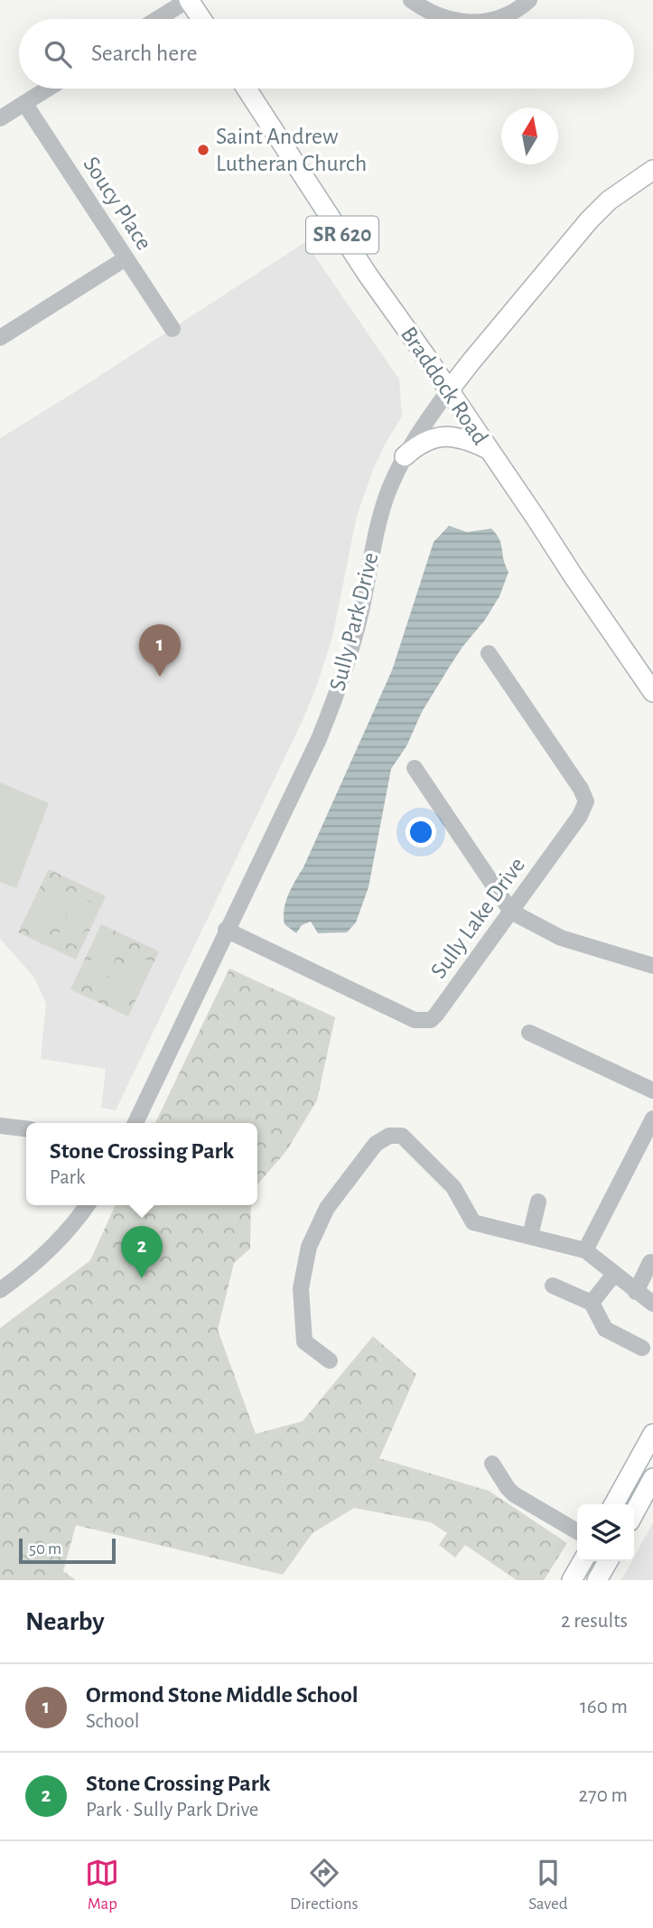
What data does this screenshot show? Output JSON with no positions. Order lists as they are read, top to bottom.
{
  "streets": {
    "main road": ["SR 620", "Braddock Road", "Sully Park Drive"],
    "street": ["Soucy Place", "Sully Lake Drive"]
  },
  "crossings": [
    ["Braddock Road", "Sully Park Drive"],
    ["Sully Park Drive", "Sully Lake Drive"]
  ],
  "places": ["Saint Andrew Lutheran Church"],
  "scale_bar": "50 m",
  "north": "top",
  "page": {
    "search": "Search here",
    "pins": ["1", "2"],
    "popup": ["Stone Crossing Park", "Park"],
    "scale": "50 m",
    "heading": ["Nearby", "2 results"],
    "list": [
      {
        "mark": "1",
        "name": "Ormond Stone Middle School",
        "note": "School",
        "value": "160 m"
      },
      {
        "mark": "2",
        "name": "Stone Crossing Park",
        "note": "Park · Sully Park Drive",
        "value": "270 m"
      }
    ],
    "nav": ["Map", "Directions", "Saved"]
  }
}
